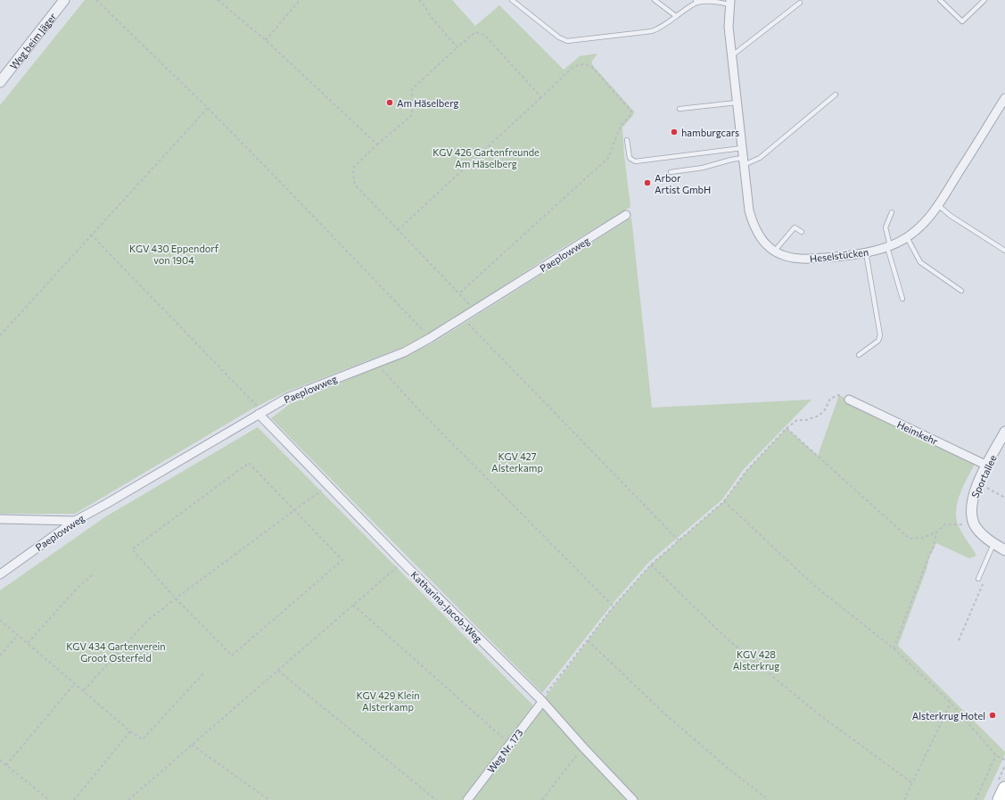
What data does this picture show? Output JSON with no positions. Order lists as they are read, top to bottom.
{
  "streets": {
    "street": [
      "Weg beim Jäger",
      "Paeplowweg",
      "Heselstücken",
      "Heimkehr",
      "Sportallee",
      "Katharina-Jacob-Weg",
      "Weg Nr. 173"
    ]
  },
  "crossings": [
    ["Paeplowweg", "Katharina-Jacob-Weg"],
    ["Heimkehr", "Sportallee"],
    ["Katharina-Jacob-Weg", "Weg Nr. 173"]
  ],
  "parks": [
    "KGV 426 Gartenfreunde Am Häselberg",
    "KGV 430 Eppendorf von 1904",
    "KGV 427 Alsterkamp",
    "KGV 434 Gartenverein Groot Osterfeld",
    "KGV 428 Alsterkrug",
    "KGV 429 Klein Alsterkamp"
  ],
  "places": [
    "Am Häselberg",
    "hamburgcars",
    "Arbor Artist GmbH",
    "Alsterkrug Hotel"
  ]
}
